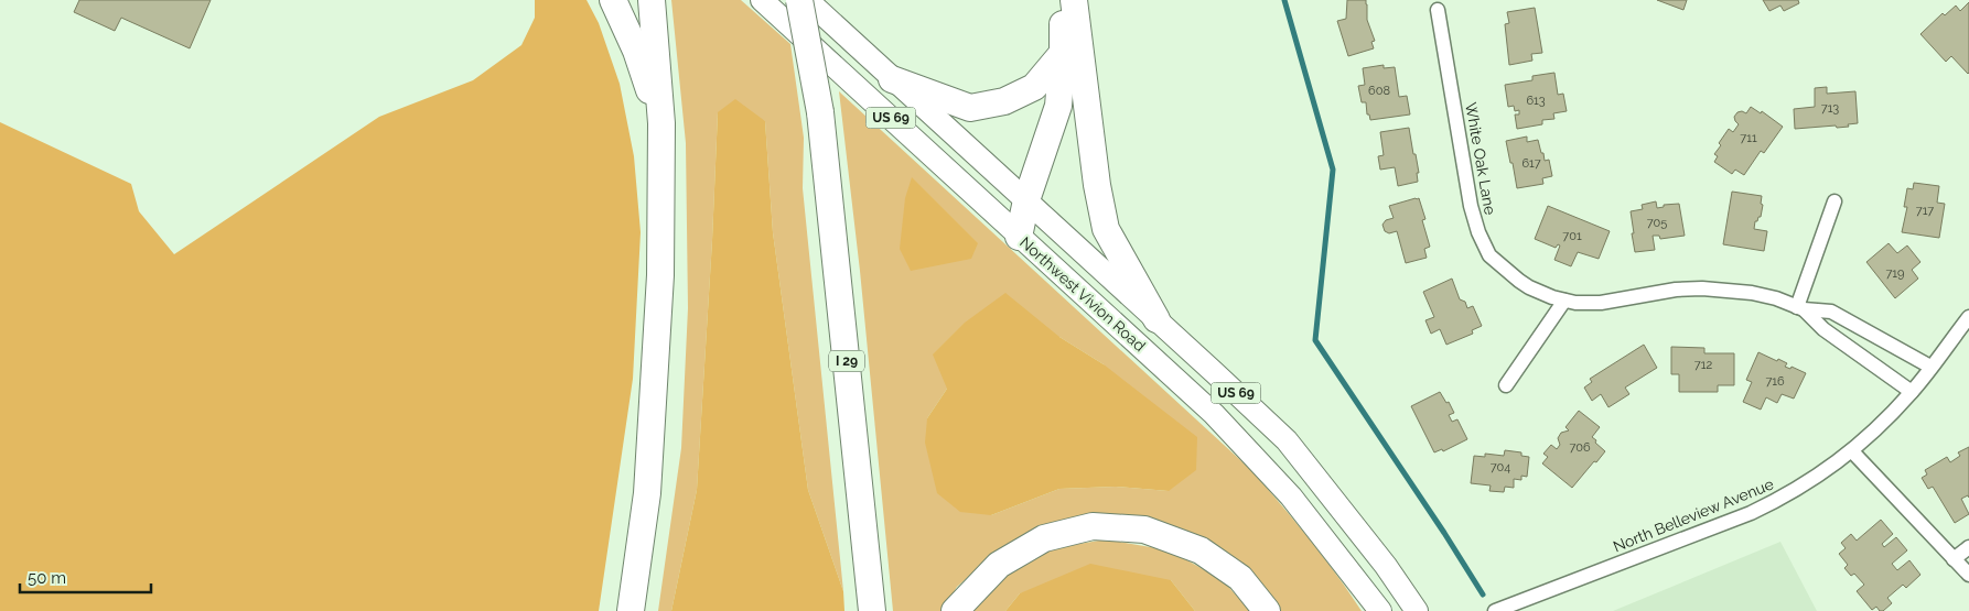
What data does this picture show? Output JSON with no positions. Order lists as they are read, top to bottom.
{
  "streets": {
    "highway": ["I 29"],
    "main road": ["US 69", "Northwest Vivion Road"],
    "street": ["White Oak Lane", "North Belleview Avenue"]
  },
  "crossings": [
    ["White Oak Lane", "North Belleview Avenue"]
  ],
  "house_numbers": [
    "608",
    "613",
    "713",
    "711",
    "617",
    "717",
    "705",
    "701",
    "719",
    "712",
    "716",
    "706",
    "704"
  ],
  "scale_bar": "50 m"
}
